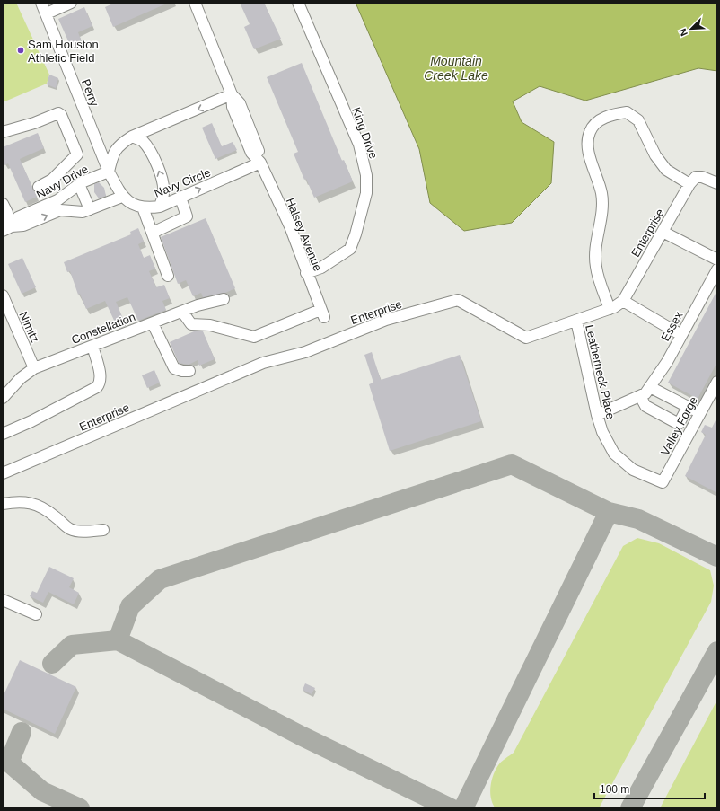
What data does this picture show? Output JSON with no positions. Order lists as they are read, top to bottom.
{
  "streets": {
    "lane": [
      "Perry",
      "King Drive",
      "Navy Drive",
      "Navy Circle",
      "Enterprise",
      "Halsey Avenue",
      "Essex",
      "Nimitz",
      "Constellation",
      "Leatherneck Place",
      "Valley Forge"
    ]
  },
  "crossings": [
    ["Perry", "Navy Drive"],
    ["Perry", "Navy Circle"],
    ["King Drive", "Halsey Avenue"],
    ["Navy Drive", "Navy Circle"],
    ["Navy Circle", "Halsey Avenue"],
    ["Enterprise", "Leatherneck Place"],
    ["Halsey Avenue", "Constellation"],
    ["Nimitz", "Constellation"],
    ["Leatherneck Place", "Valley Forge"]
  ],
  "water": ["Mountain Creek Lake"],
  "places": ["Sam Houston Athletic Field"],
  "scale_bar": "100 m",
  "north": "bottom left"
}
